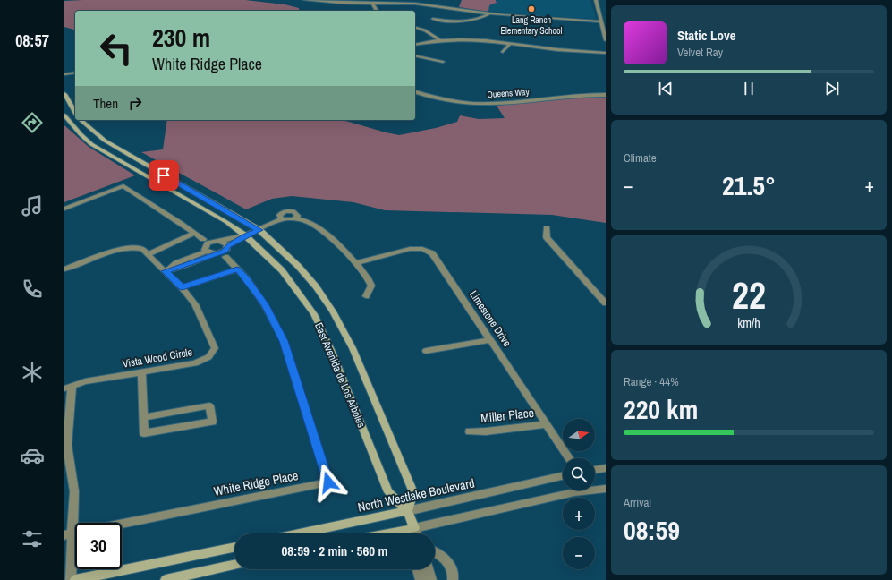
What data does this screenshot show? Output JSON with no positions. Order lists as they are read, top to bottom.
{
  "streets": {
    "main road": ["East Avenida de Los Arboles", "North Westlake Boulevard"],
    "street": [
      "Queens Way",
      "Limestone Drive",
      "Vista Wood Circle",
      "Miller Place",
      "White Ridge Place"
    ]
  },
  "crossings": [
    ["Limestone Drive", "Miller Place"],
    ["East Avenida de Los Arboles", "North Westlake Boulevard"]
  ],
  "places": ["Lang Ranch Elementary School"],
  "north": "right",
  "page": {
    "tabs": "08:57",
    "turn": ["230 m", "White Ridge Place"],
    "song": ["Static Love", "Velvet Ray"],
    "then": "Then",
    "tile": [
      "Climate",
      ["Range · 44%", "220 km"],
      ["Arrival", "08:59"]
    ],
    "heat": ["−", "21.5°", "+"],
    "map_buttons": ["+", "−"],
    "limit": "30",
    "trip": "08:59 · 2 min · 560 m",
    "gauge": ["22", "km/h"]
  }
}
